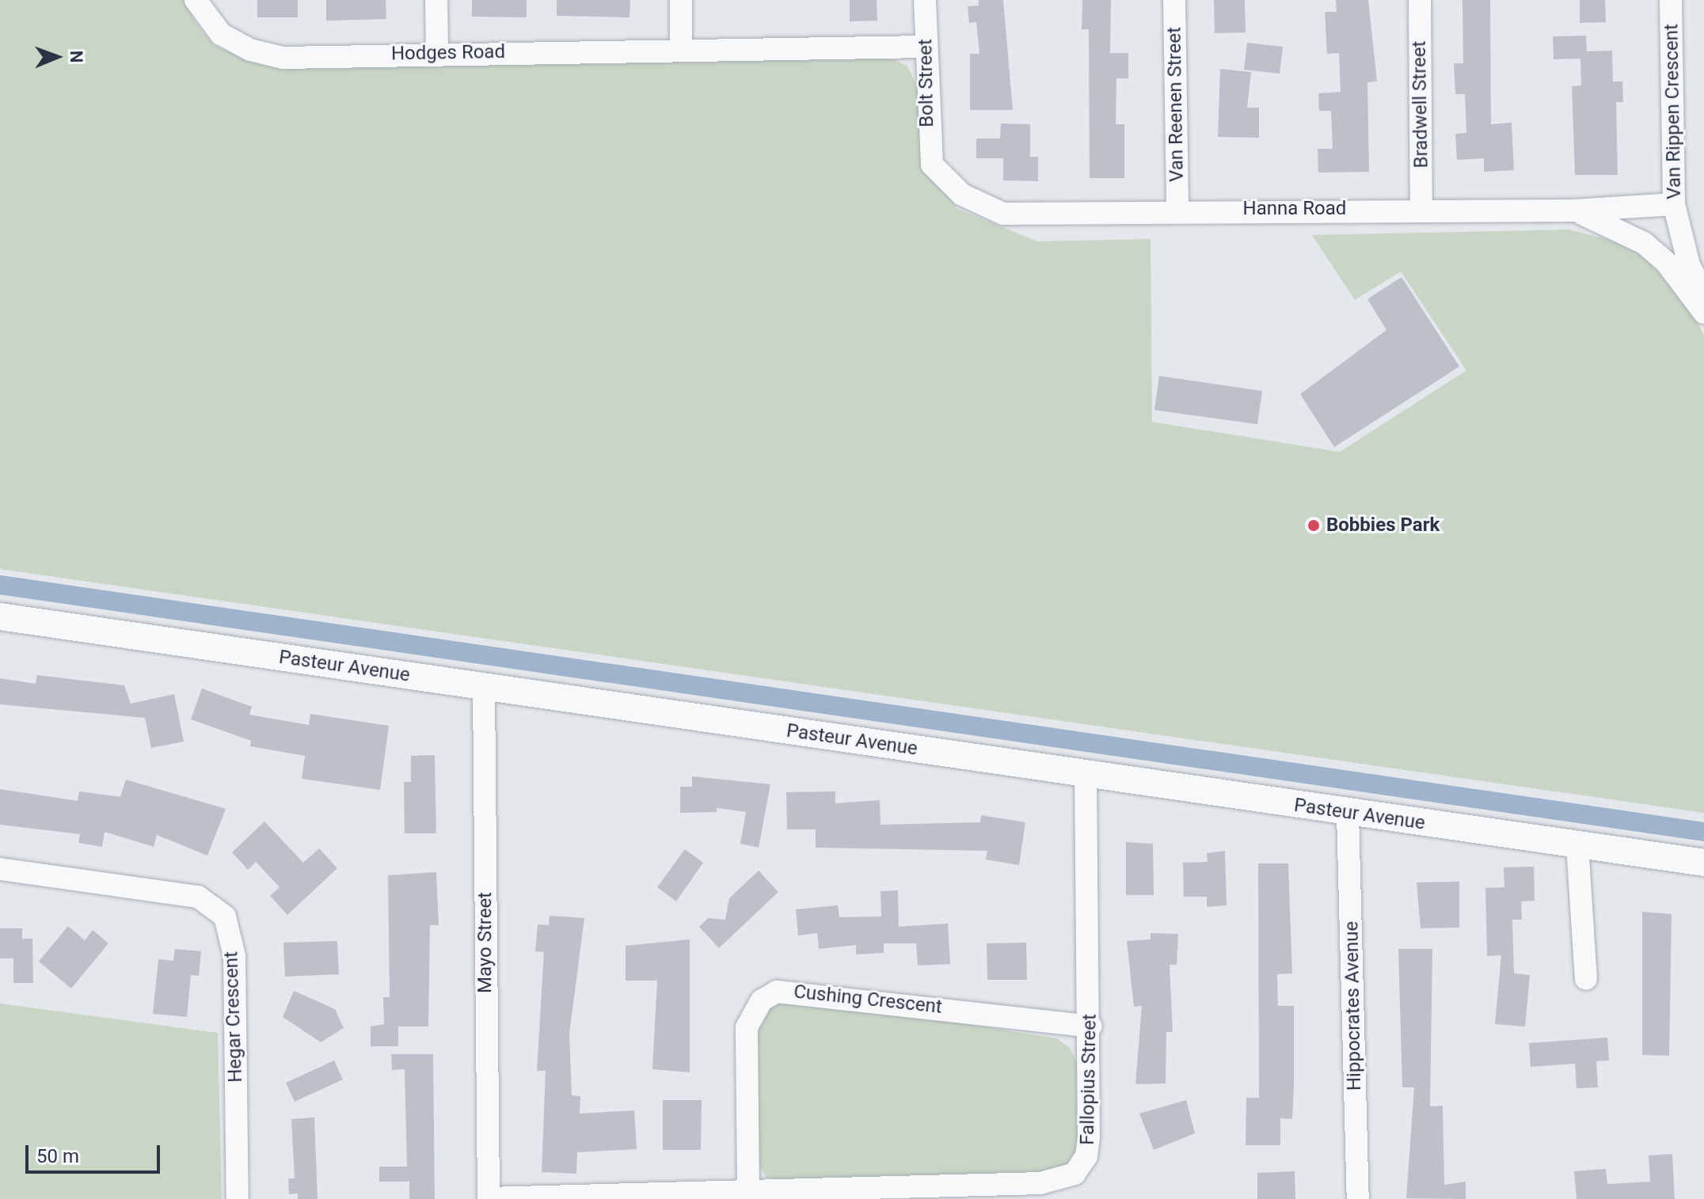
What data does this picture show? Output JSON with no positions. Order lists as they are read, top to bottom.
{
  "streets": {
    "street": [
      "Hodges Road",
      "Bolt Street",
      "Van Reenen Street",
      "Bradwell Street",
      "Van Rippen Crescent",
      "Hanna Road",
      "Pasteur Avenue",
      "Mayo Street",
      "Cushing Crescent",
      "Hippocrates Avenue",
      "Hegar Crescent",
      "Fallopius Street"
    ]
  },
  "crossings": [
    ["Hodges Road", "Bolt Street"],
    ["Bolt Street", "Hanna Road"],
    ["Van Reenen Street", "Hanna Road"],
    ["Bradwell Street", "Hanna Road"],
    ["Van Rippen Crescent", "Hanna Road"],
    ["Pasteur Avenue", "Mayo Street"],
    ["Pasteur Avenue", "Hippocrates Avenue"],
    ["Pasteur Avenue", "Fallopius Street"],
    ["Mayo Street", "Fallopius Street"],
    ["Cushing Crescent", "Fallopius Street"]
  ],
  "places": ["Bobbies Park"],
  "scale_bar": "50 m",
  "north": "right"
}
